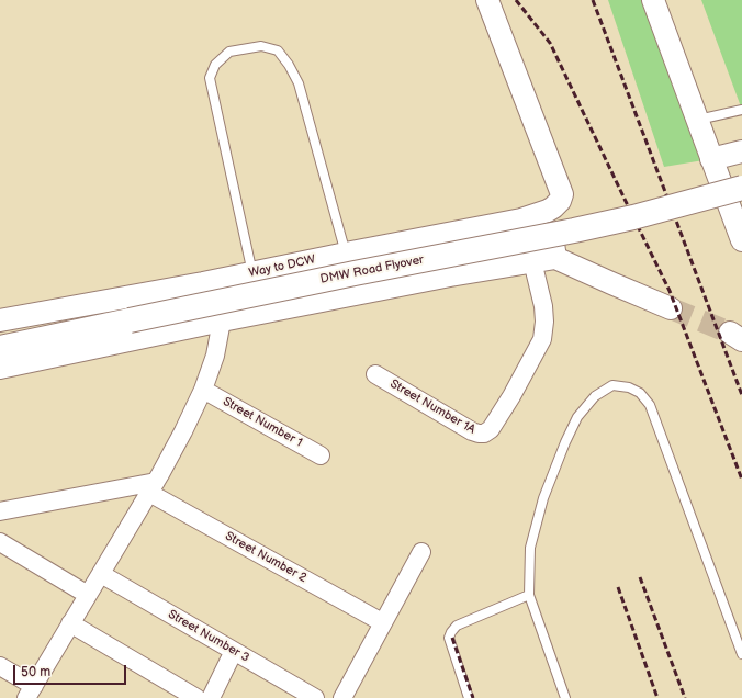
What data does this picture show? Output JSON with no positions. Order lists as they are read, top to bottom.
{
  "streets": {
    "main road": ["DMW Road Flyover"],
    "street": [
      "Way to DCW",
      "Street Number 1A",
      "Street Number 1",
      "Street Number 2",
      "Street Number 3"
    ]
  },
  "scale_bar": "50 m"
}
